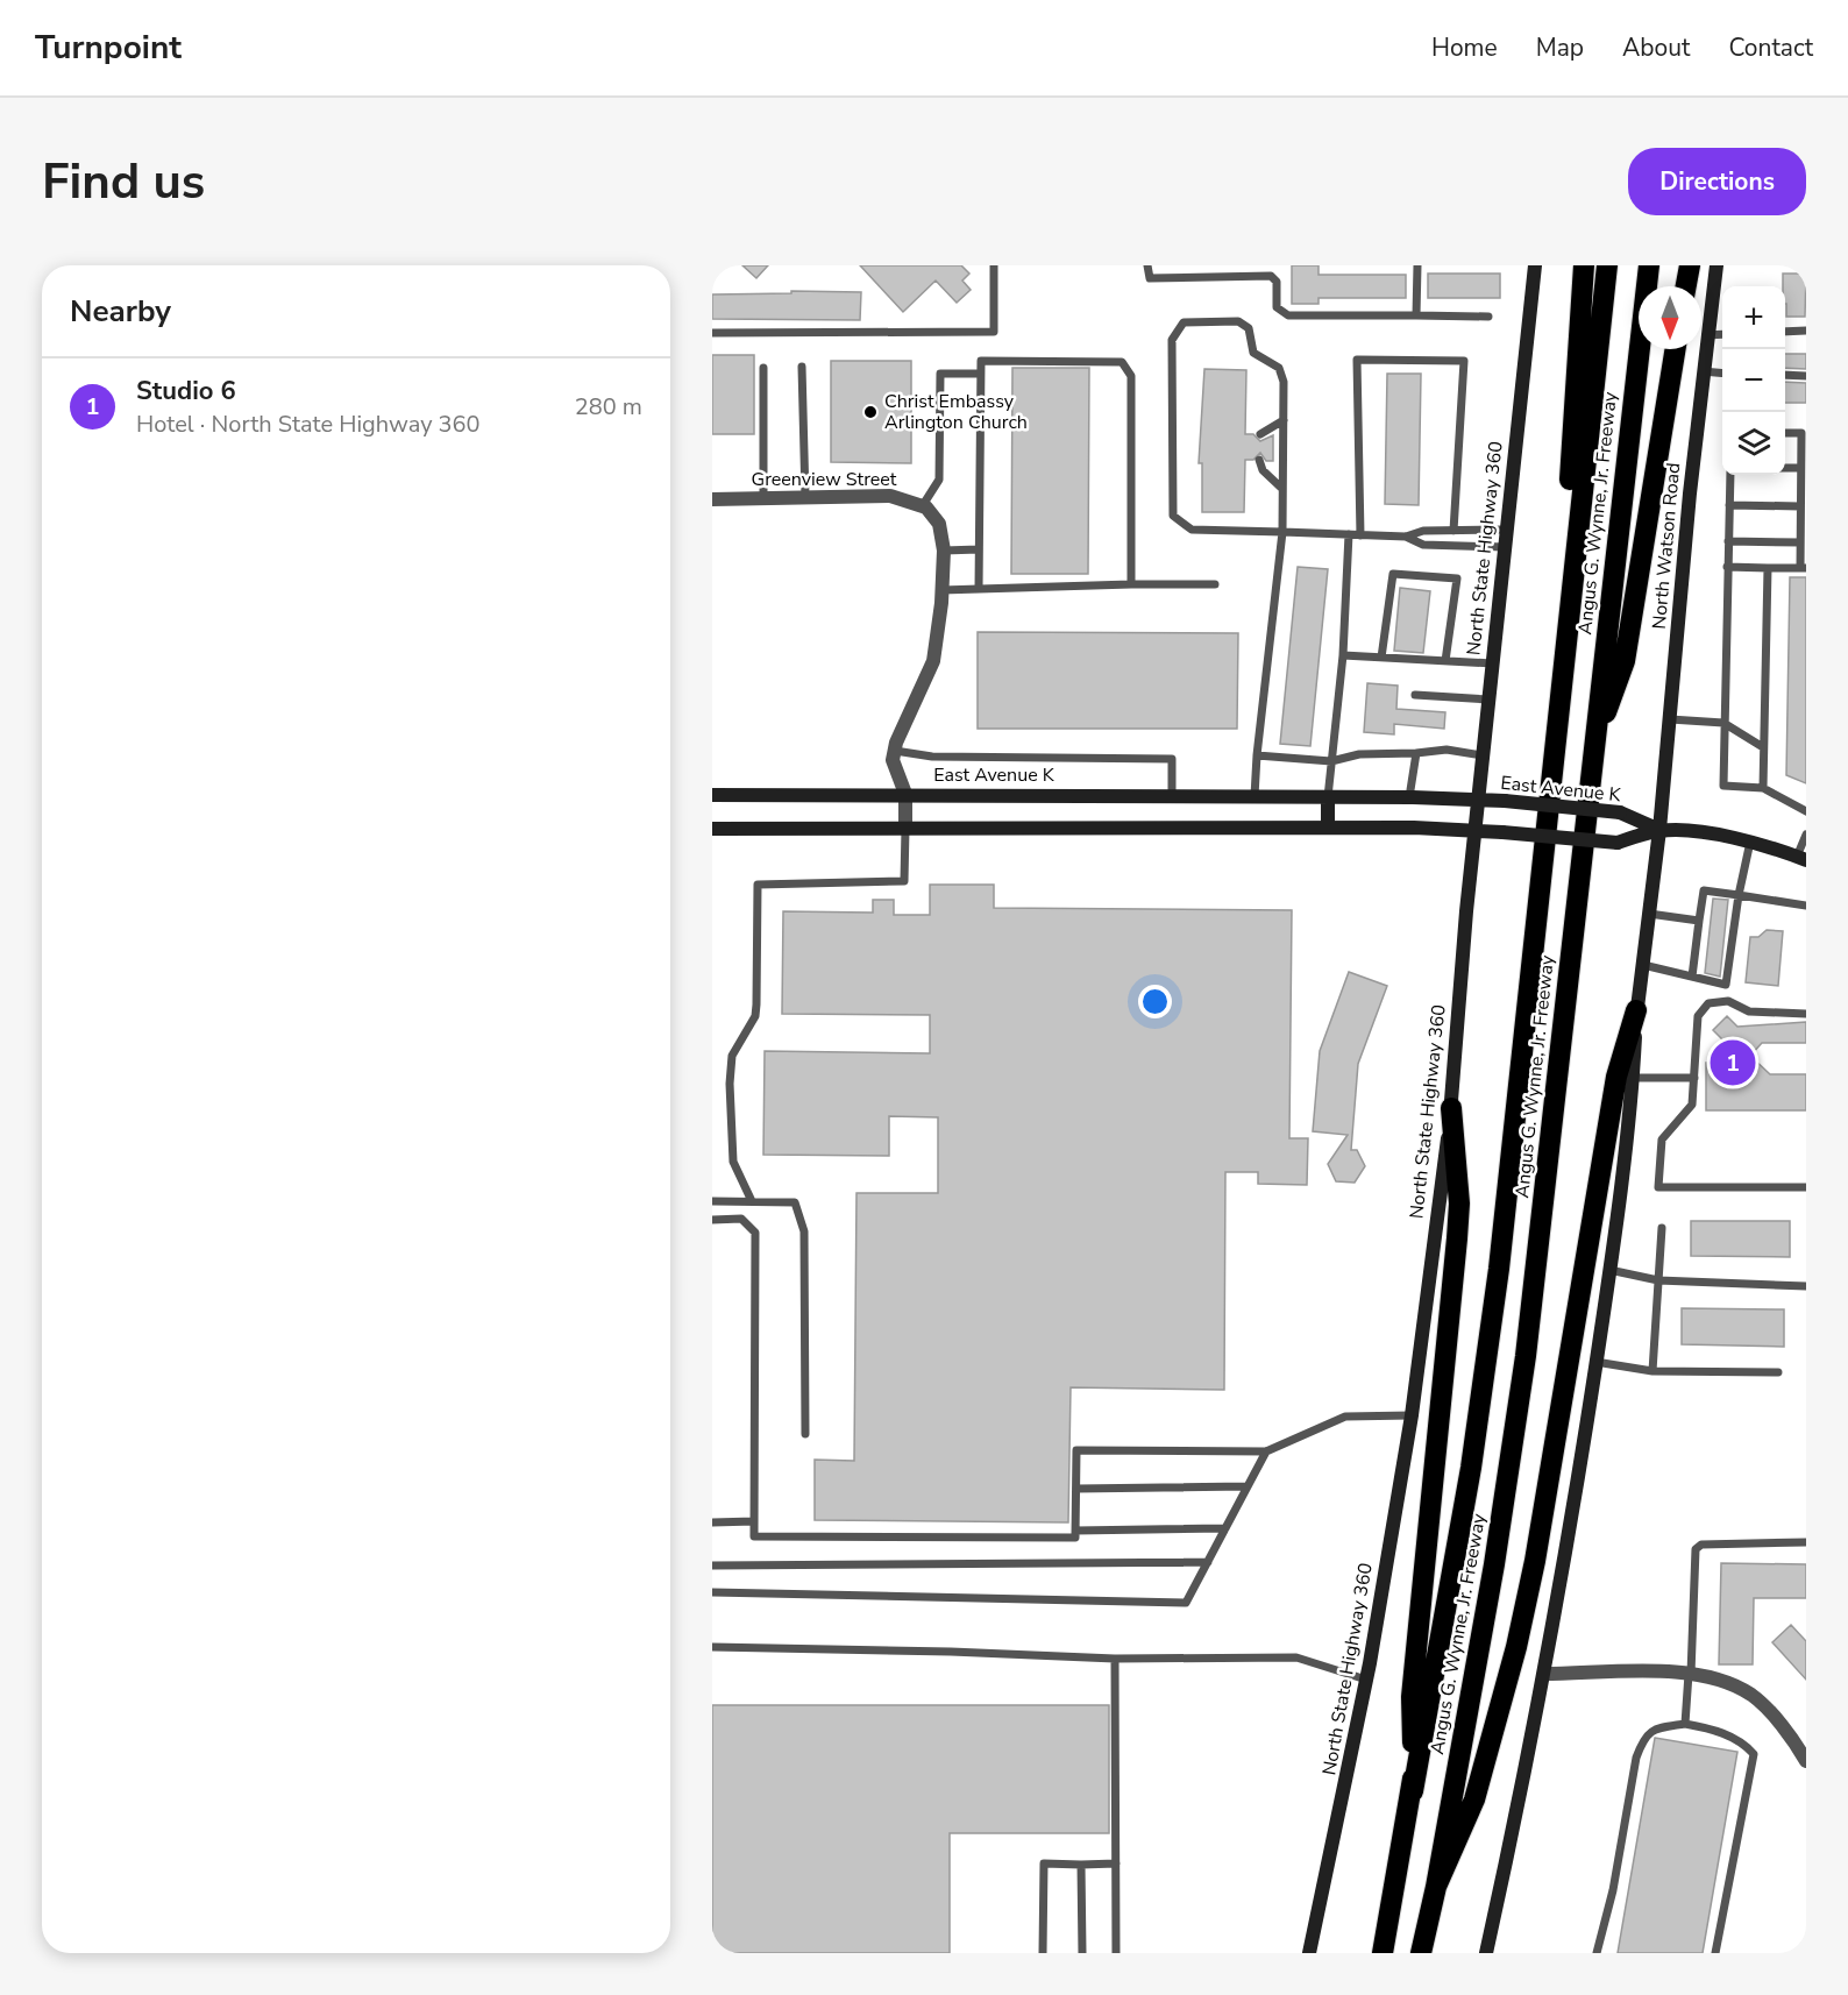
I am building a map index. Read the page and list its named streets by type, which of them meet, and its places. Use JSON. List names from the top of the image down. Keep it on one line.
{"streets":{"highway":["Angus G. Wynne, Jr. Freeway"],"main road":["North Watson Road","North State Highway 360","East Avenue K"],"street":["Greenview Street"]},"crossings":[["North Watson Road","East Avenue K"],["North State Highway 360","East Avenue K"]],"places":["Christ Embassy Arlington Church"],"north":"bottom","page":{"header":"Turnpoint","nav":["Home","Map","About","Contact"],"buttons":"Directions","title":"Find us","heading":"Nearby","map_buttons":["+","−"],"list":[{"mark":"1","name":"Studio 6","note":"Hotel · North State Highway 360","value":"280 m"}],"pins":"1"}}
